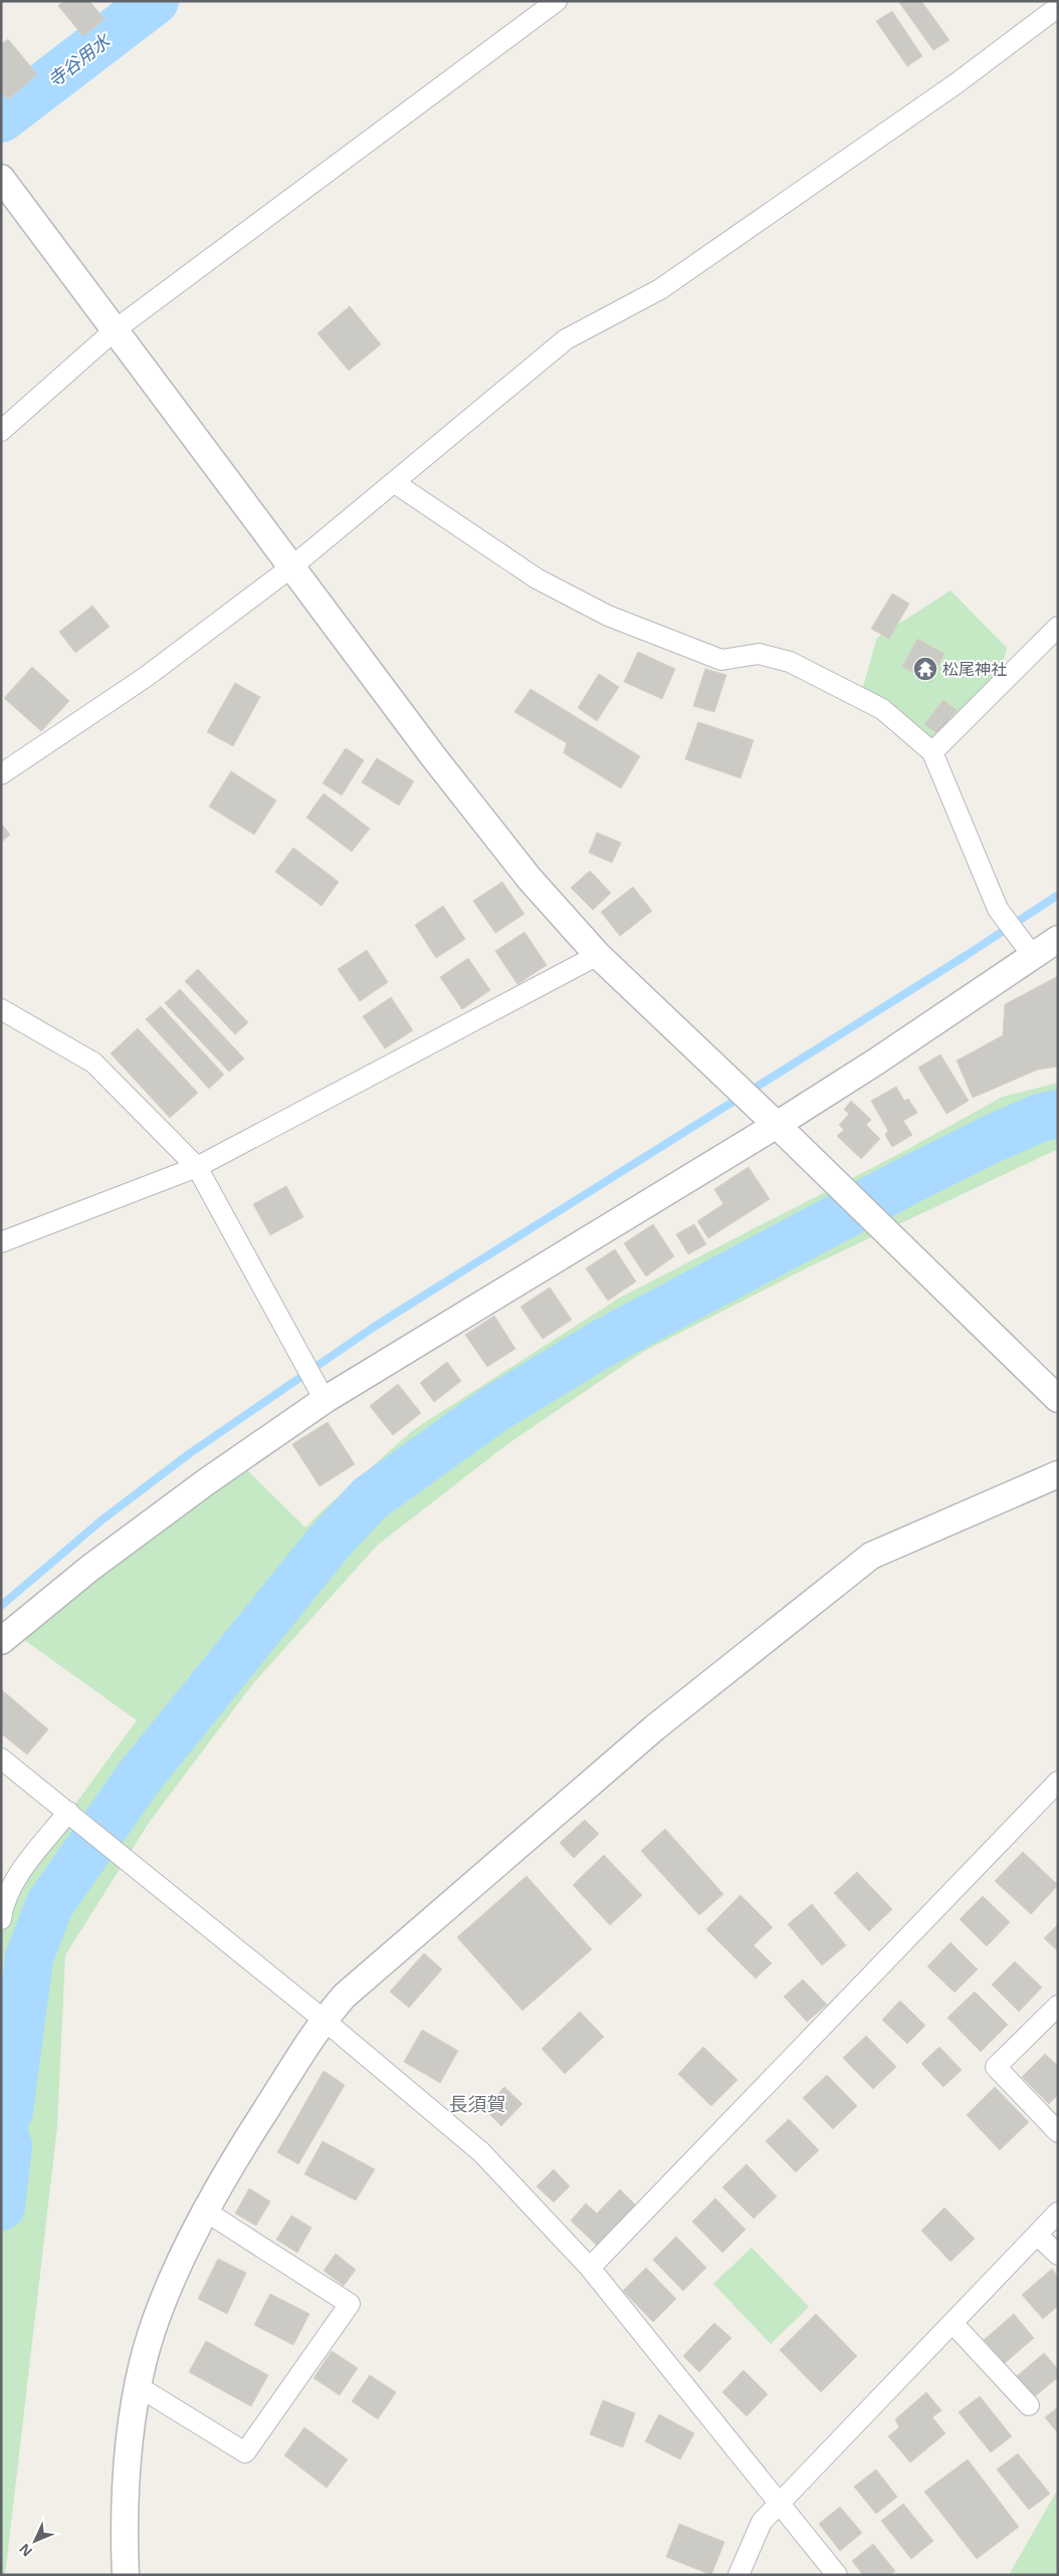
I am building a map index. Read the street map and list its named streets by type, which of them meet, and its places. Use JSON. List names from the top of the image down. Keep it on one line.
{"districts":["長須賀"],"water":["寺谷用水"],"places":{"temple":["松尾神社"]},"north":"bottom left"}
